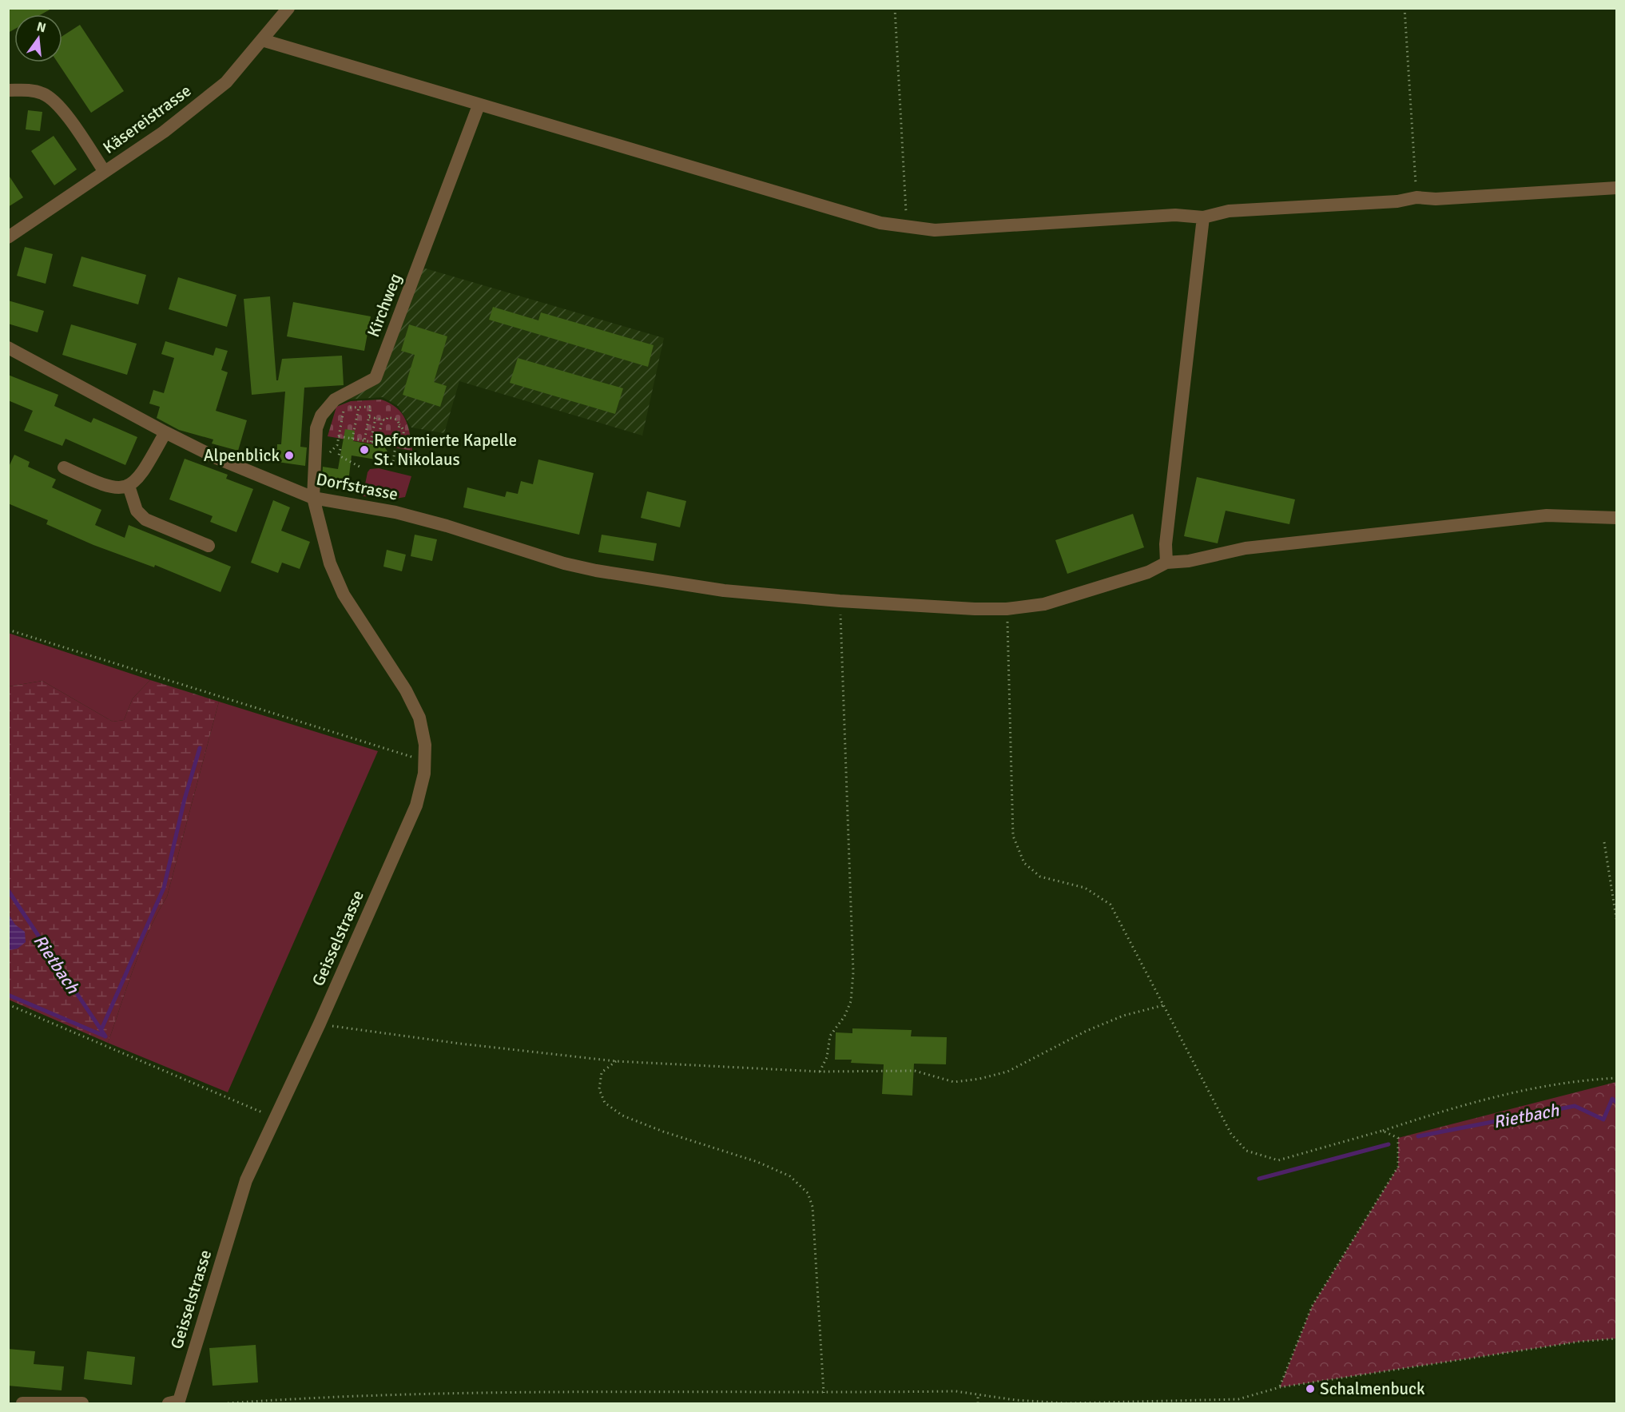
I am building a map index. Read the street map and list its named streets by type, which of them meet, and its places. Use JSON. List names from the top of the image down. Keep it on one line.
{"streets":{"street":["Käsereistrasse","Kirchweg","Dorfstrasse","Geisselstrasse"]},"crossings":[["Kirchweg","Dorfstrasse"],["Kirchweg","Geisselstrasse"],["Dorfstrasse","Geisselstrasse"]],"water":["Rietbach"],"places":["Reformierte Kapelle St. Nikolaus","Alpenblick","Schalmenbuck"],"north":"top"}
